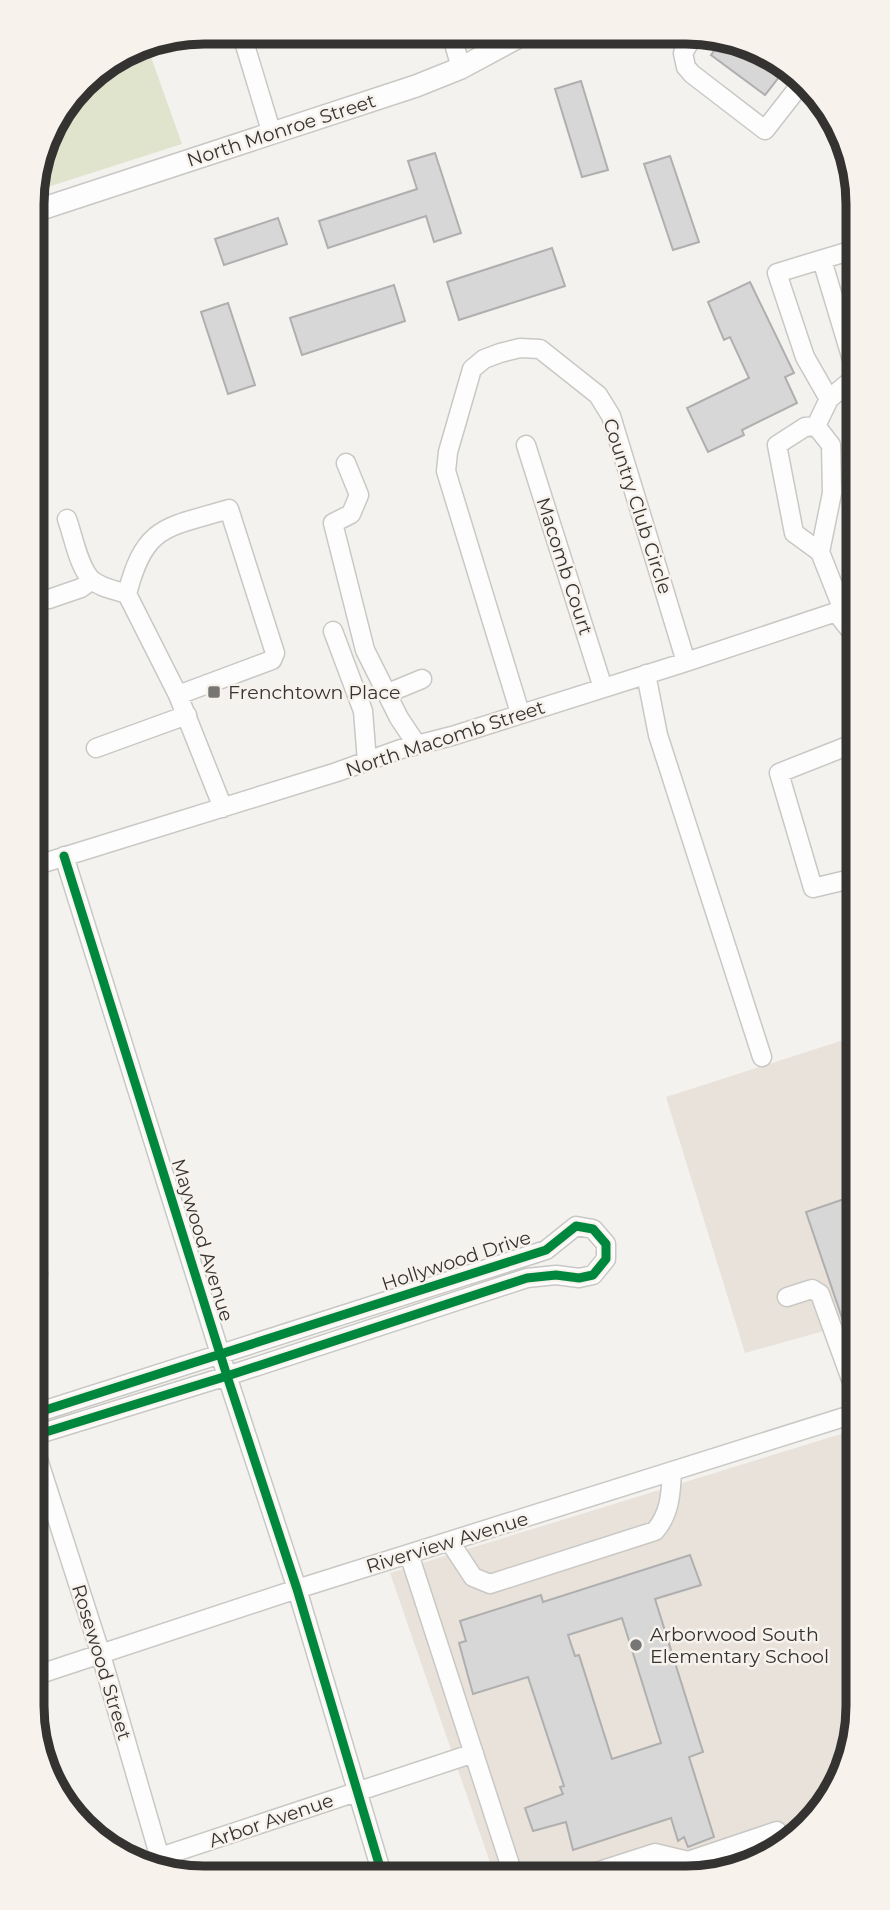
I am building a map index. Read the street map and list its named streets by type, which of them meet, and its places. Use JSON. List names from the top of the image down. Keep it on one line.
{"streets":{"main road":["North Monroe Street"],"street":["Country Club Circle","Macomb Court","North Macomb Street","Maywood Avenue","Hollywood Drive","Riverview Avenue","Rosewood Street","Arbor Avenue"]},"crossings":[["Country Club Circle","North Macomb Street"],["Macomb Court","North Macomb Street"],["North Macomb Street","Maywood Avenue"],["Maywood Avenue","Hollywood Drive"],["Maywood Avenue","Riverview Avenue"],["Maywood Avenue","Arbor Avenue"],["Riverview Avenue","Rosewood Street"]],"places":{"transit":["Frenchtown Place"],"other":["Arborwood South Elementary School"]}}
